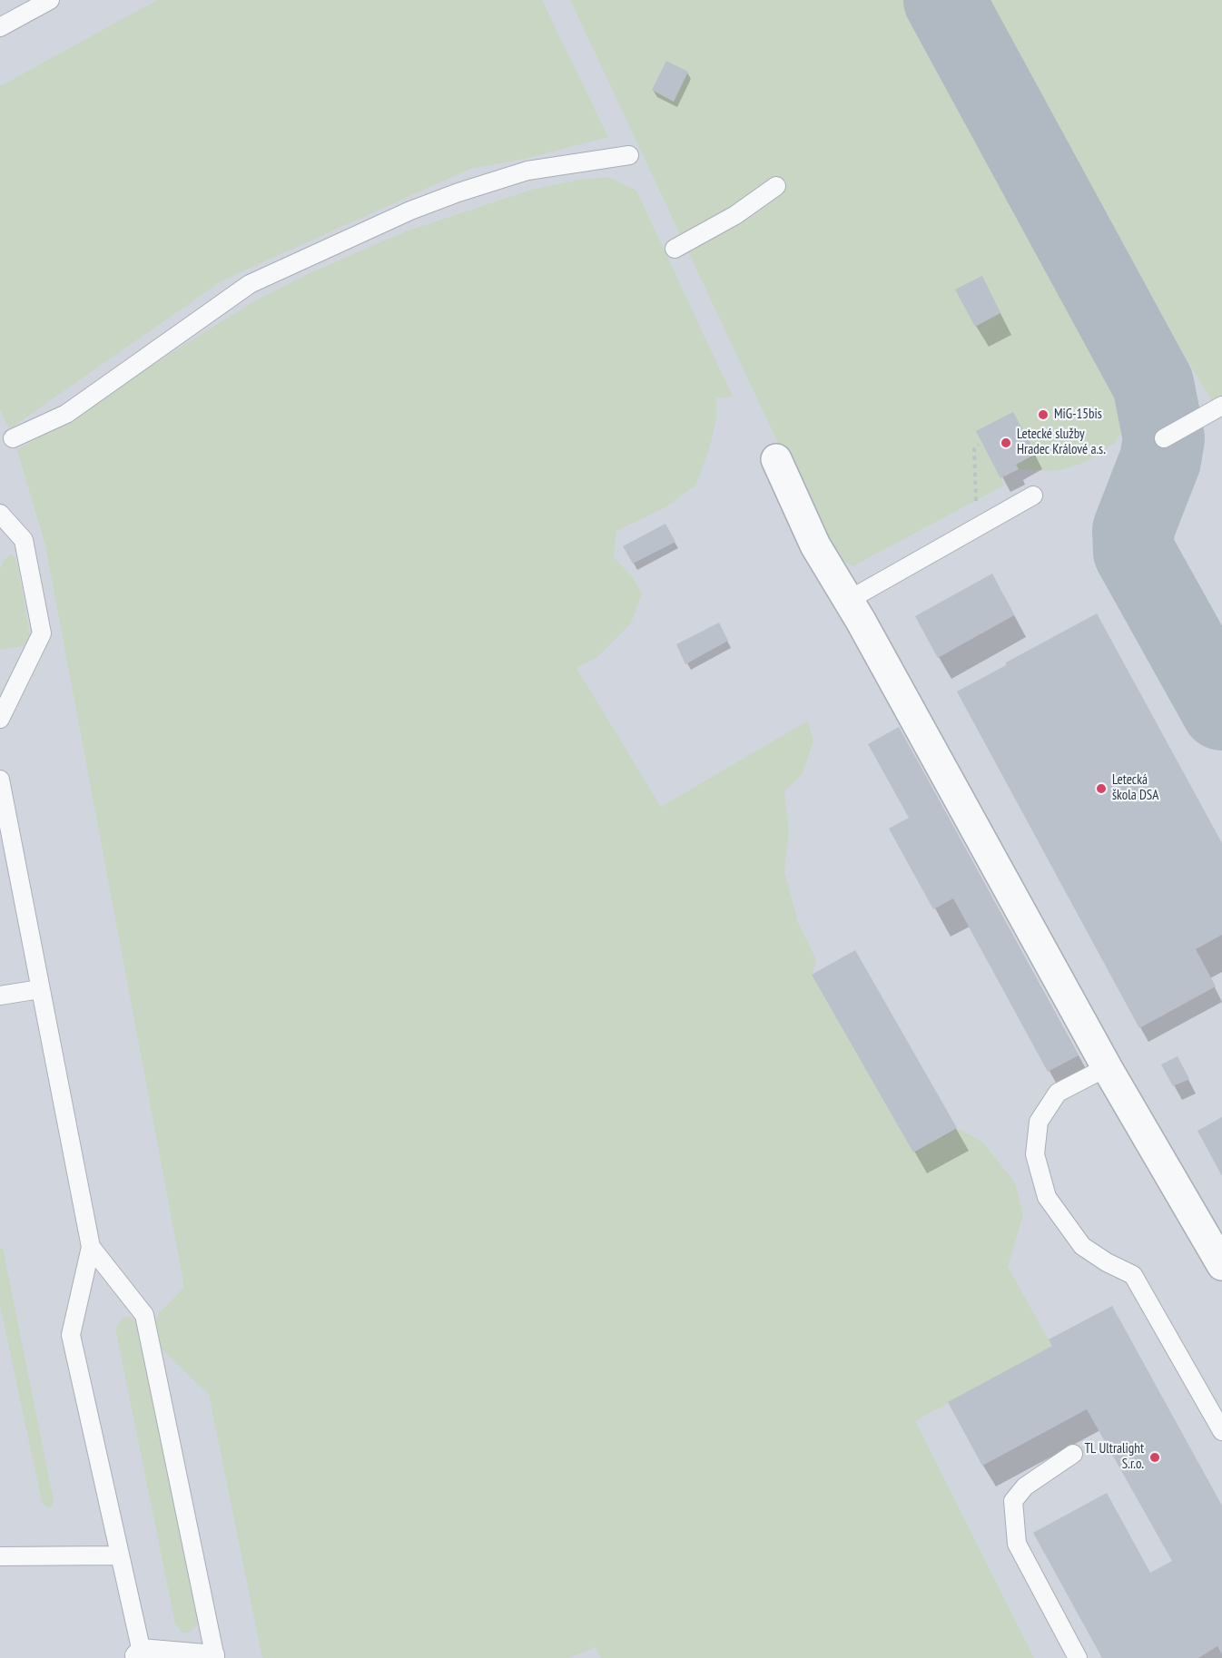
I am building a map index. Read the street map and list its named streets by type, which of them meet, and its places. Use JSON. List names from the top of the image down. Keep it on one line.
{"places":["MiG-15bis","Letecké služby Hradec Králové a.s.","Letecká škola DSA","TL Ultralight S.r.o."]}
